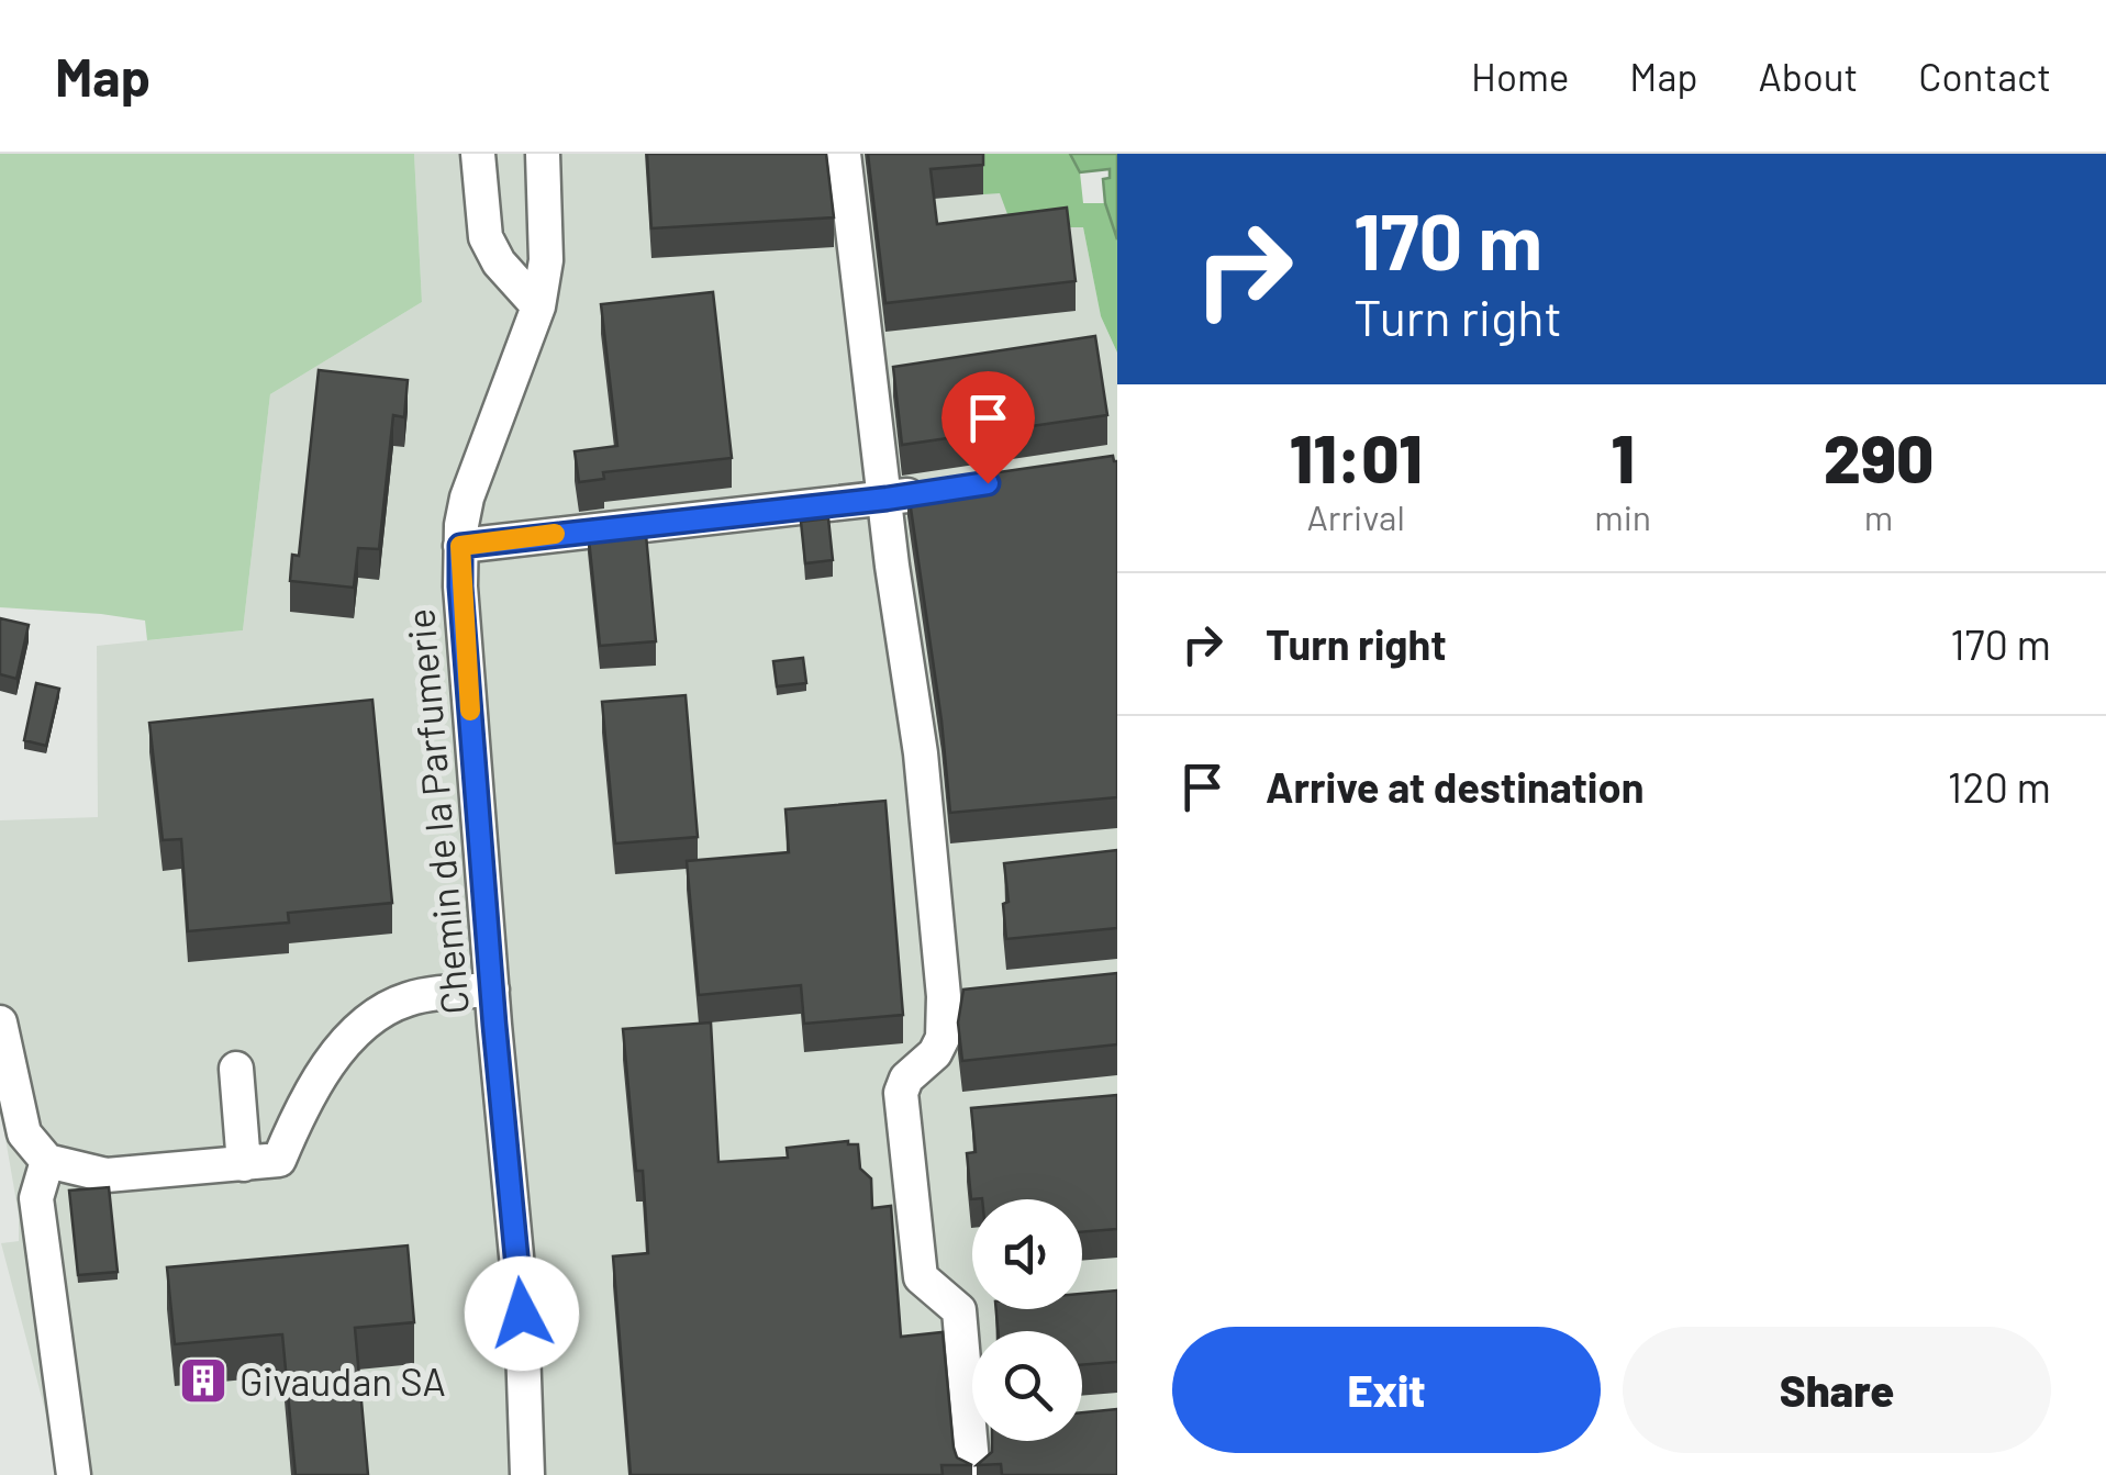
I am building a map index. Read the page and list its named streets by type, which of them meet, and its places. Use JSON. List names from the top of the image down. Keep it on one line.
{"streets":{"street":["Chemin de la Parfumerie"]},"places":{"building":["Givaudan SA"]},"page":{"header":"Map","nav":["Home","Map","About","Contact"],"turn":["170 m","Turn right"],"eta":["11:01","Arrival","1","min","290","m"],"list":[{"name":"Turn right","value":"170 m"},{"name":"Arrive at destination","value":"120 m"}],"buttons":["Exit","Share"]}}
